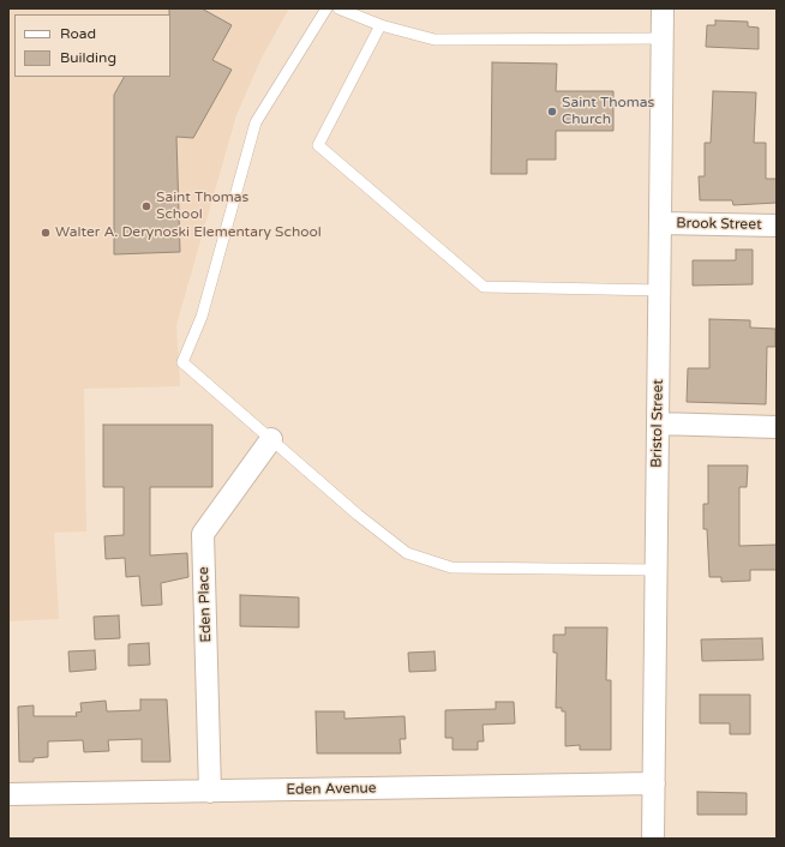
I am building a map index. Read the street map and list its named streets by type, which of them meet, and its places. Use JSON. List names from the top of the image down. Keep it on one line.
{"streets":{"street":["Brook Street","Bristol Street","Eden Place","Eden Avenue"]},"crossings":[["Brook Street","Bristol Street"],["Bristol Street","Eden Avenue"],["Eden Place","Eden Avenue"]],"places":["Saint Thomas Church","Saint Thomas School","Walter A. Derynoski Elementary School"],"legend":["Road","Building"]}
